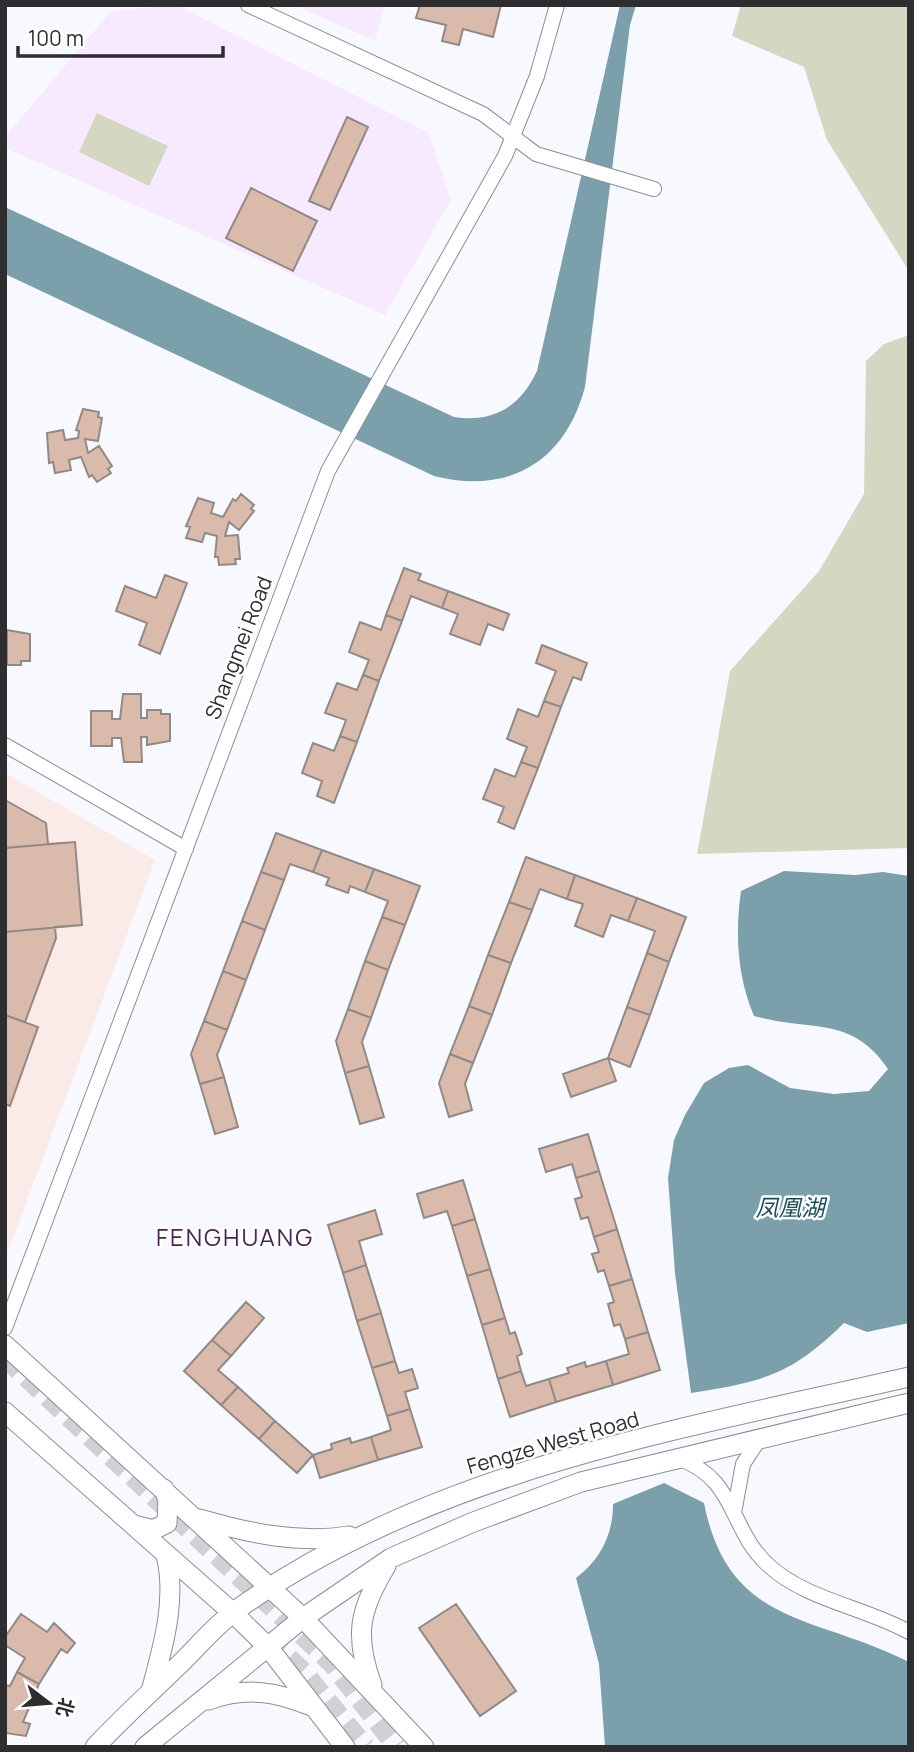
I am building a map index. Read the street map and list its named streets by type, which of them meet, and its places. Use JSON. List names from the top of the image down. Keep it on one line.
{"streets":{"main road":["Fengze West Road"],"street":["Shangmei Road"]},"districts":["FENGHUANG"],"water":["凤凰湖"],"scale_bar":"100 m","north":"right"}
